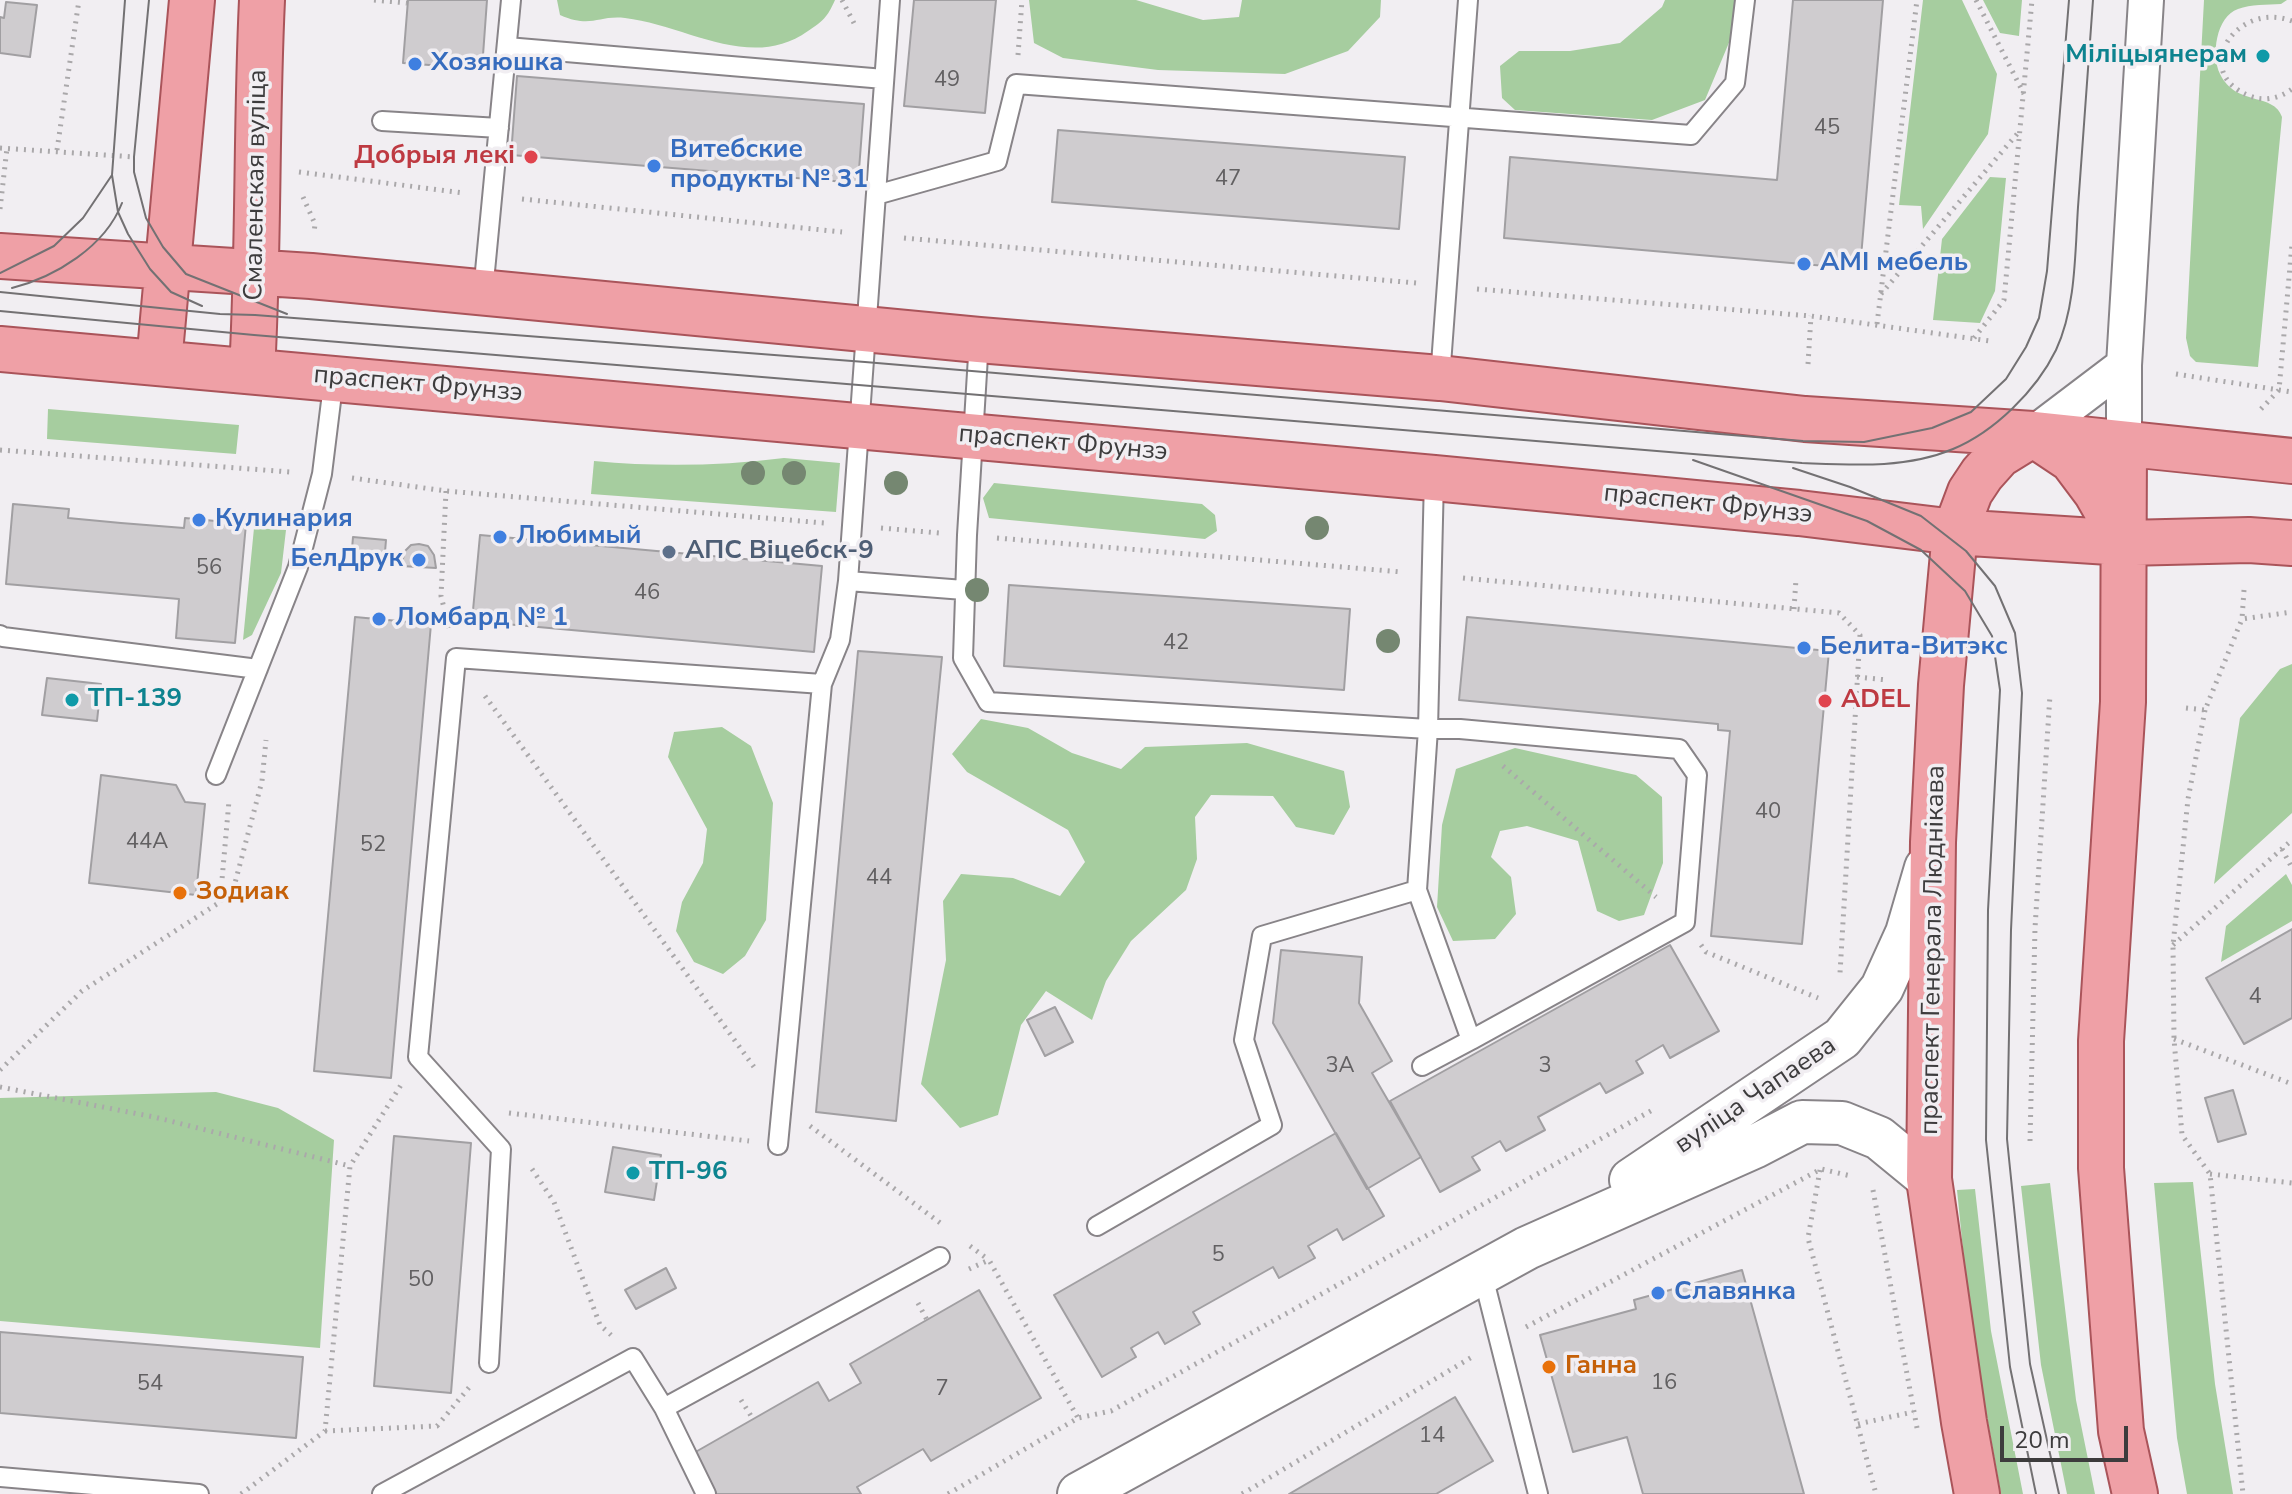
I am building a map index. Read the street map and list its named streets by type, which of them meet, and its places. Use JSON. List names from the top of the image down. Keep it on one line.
{"streets":{"main road":["Смаленская вуліца","праспект Фрунзэ","праспект Генерала Люднікава"],"street":["вуліца Чапаева"]},"crossings":[["Смаленская вуліца","праспект Фрунзэ"],["праспект Фрунзэ","праспект Генерала Люднікава"],["праспект Генерала Люднікава","вуліца Чапаева"]],"places":["Міліцыянерам","Хозяюшка","Добрыя лекі","Витебские продукты № 31","AMI мебель","Кулинария","Любимый","АПС Віцебск-9","БелДрук","Ломбард № 1","Белита-Витэкс","ТП-139","ADEL","Зодиак","ТП-96","Славянка","Ганна"],"house_numbers":["49","45","47","56","46","42","40","44А","52","44","4","3А","3","5","50","16","54","7","14"],"scale_bar":"20 m"}
